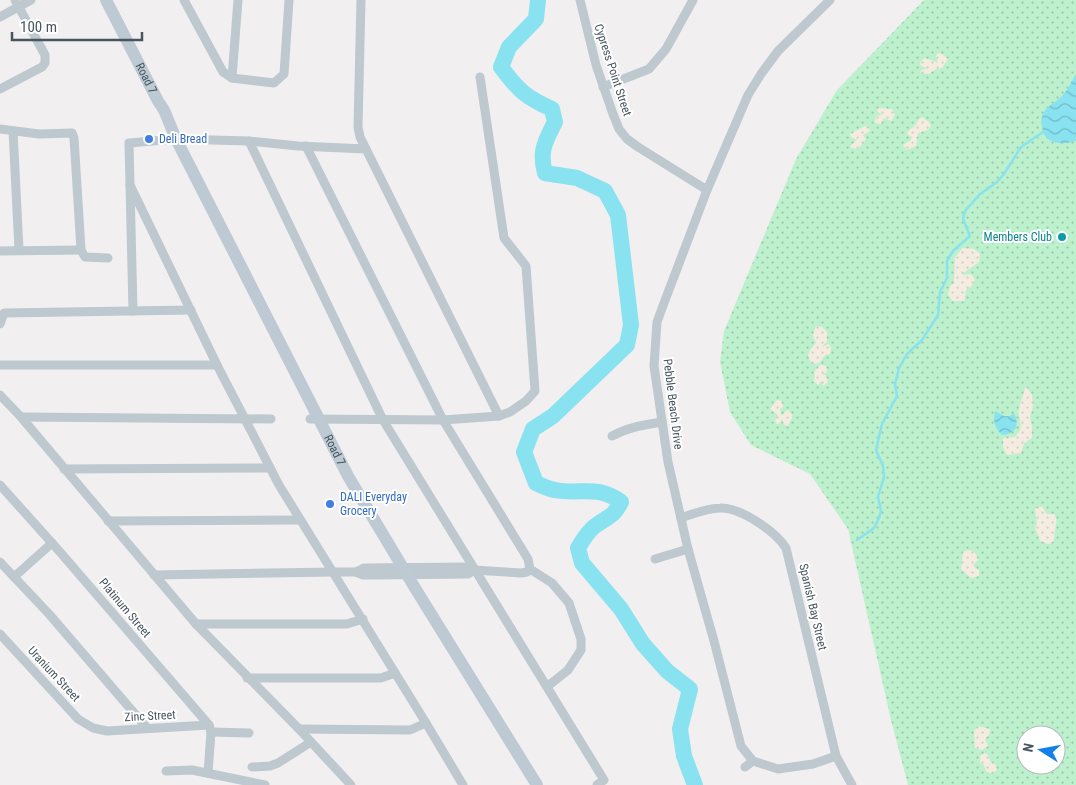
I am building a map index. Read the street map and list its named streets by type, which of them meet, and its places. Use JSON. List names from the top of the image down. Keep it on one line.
{"streets":{"street":["Cypress Point Street","Road 7","Pebble Beach Drive","Spanish Bay Street","Platinum Street","Uranium Street","Zinc Street"]},"crossings":[["Cypress Point Street","Pebble Beach Drive"],["Pebble Beach Drive","Spanish Bay Street"],["Platinum Street","Zinc Street"],["Uranium Street","Zinc Street"]],"places":["Deli Bread","Members Club","DALI Everyday Grocery"],"scale_bar":"100 m","north":"left"}
